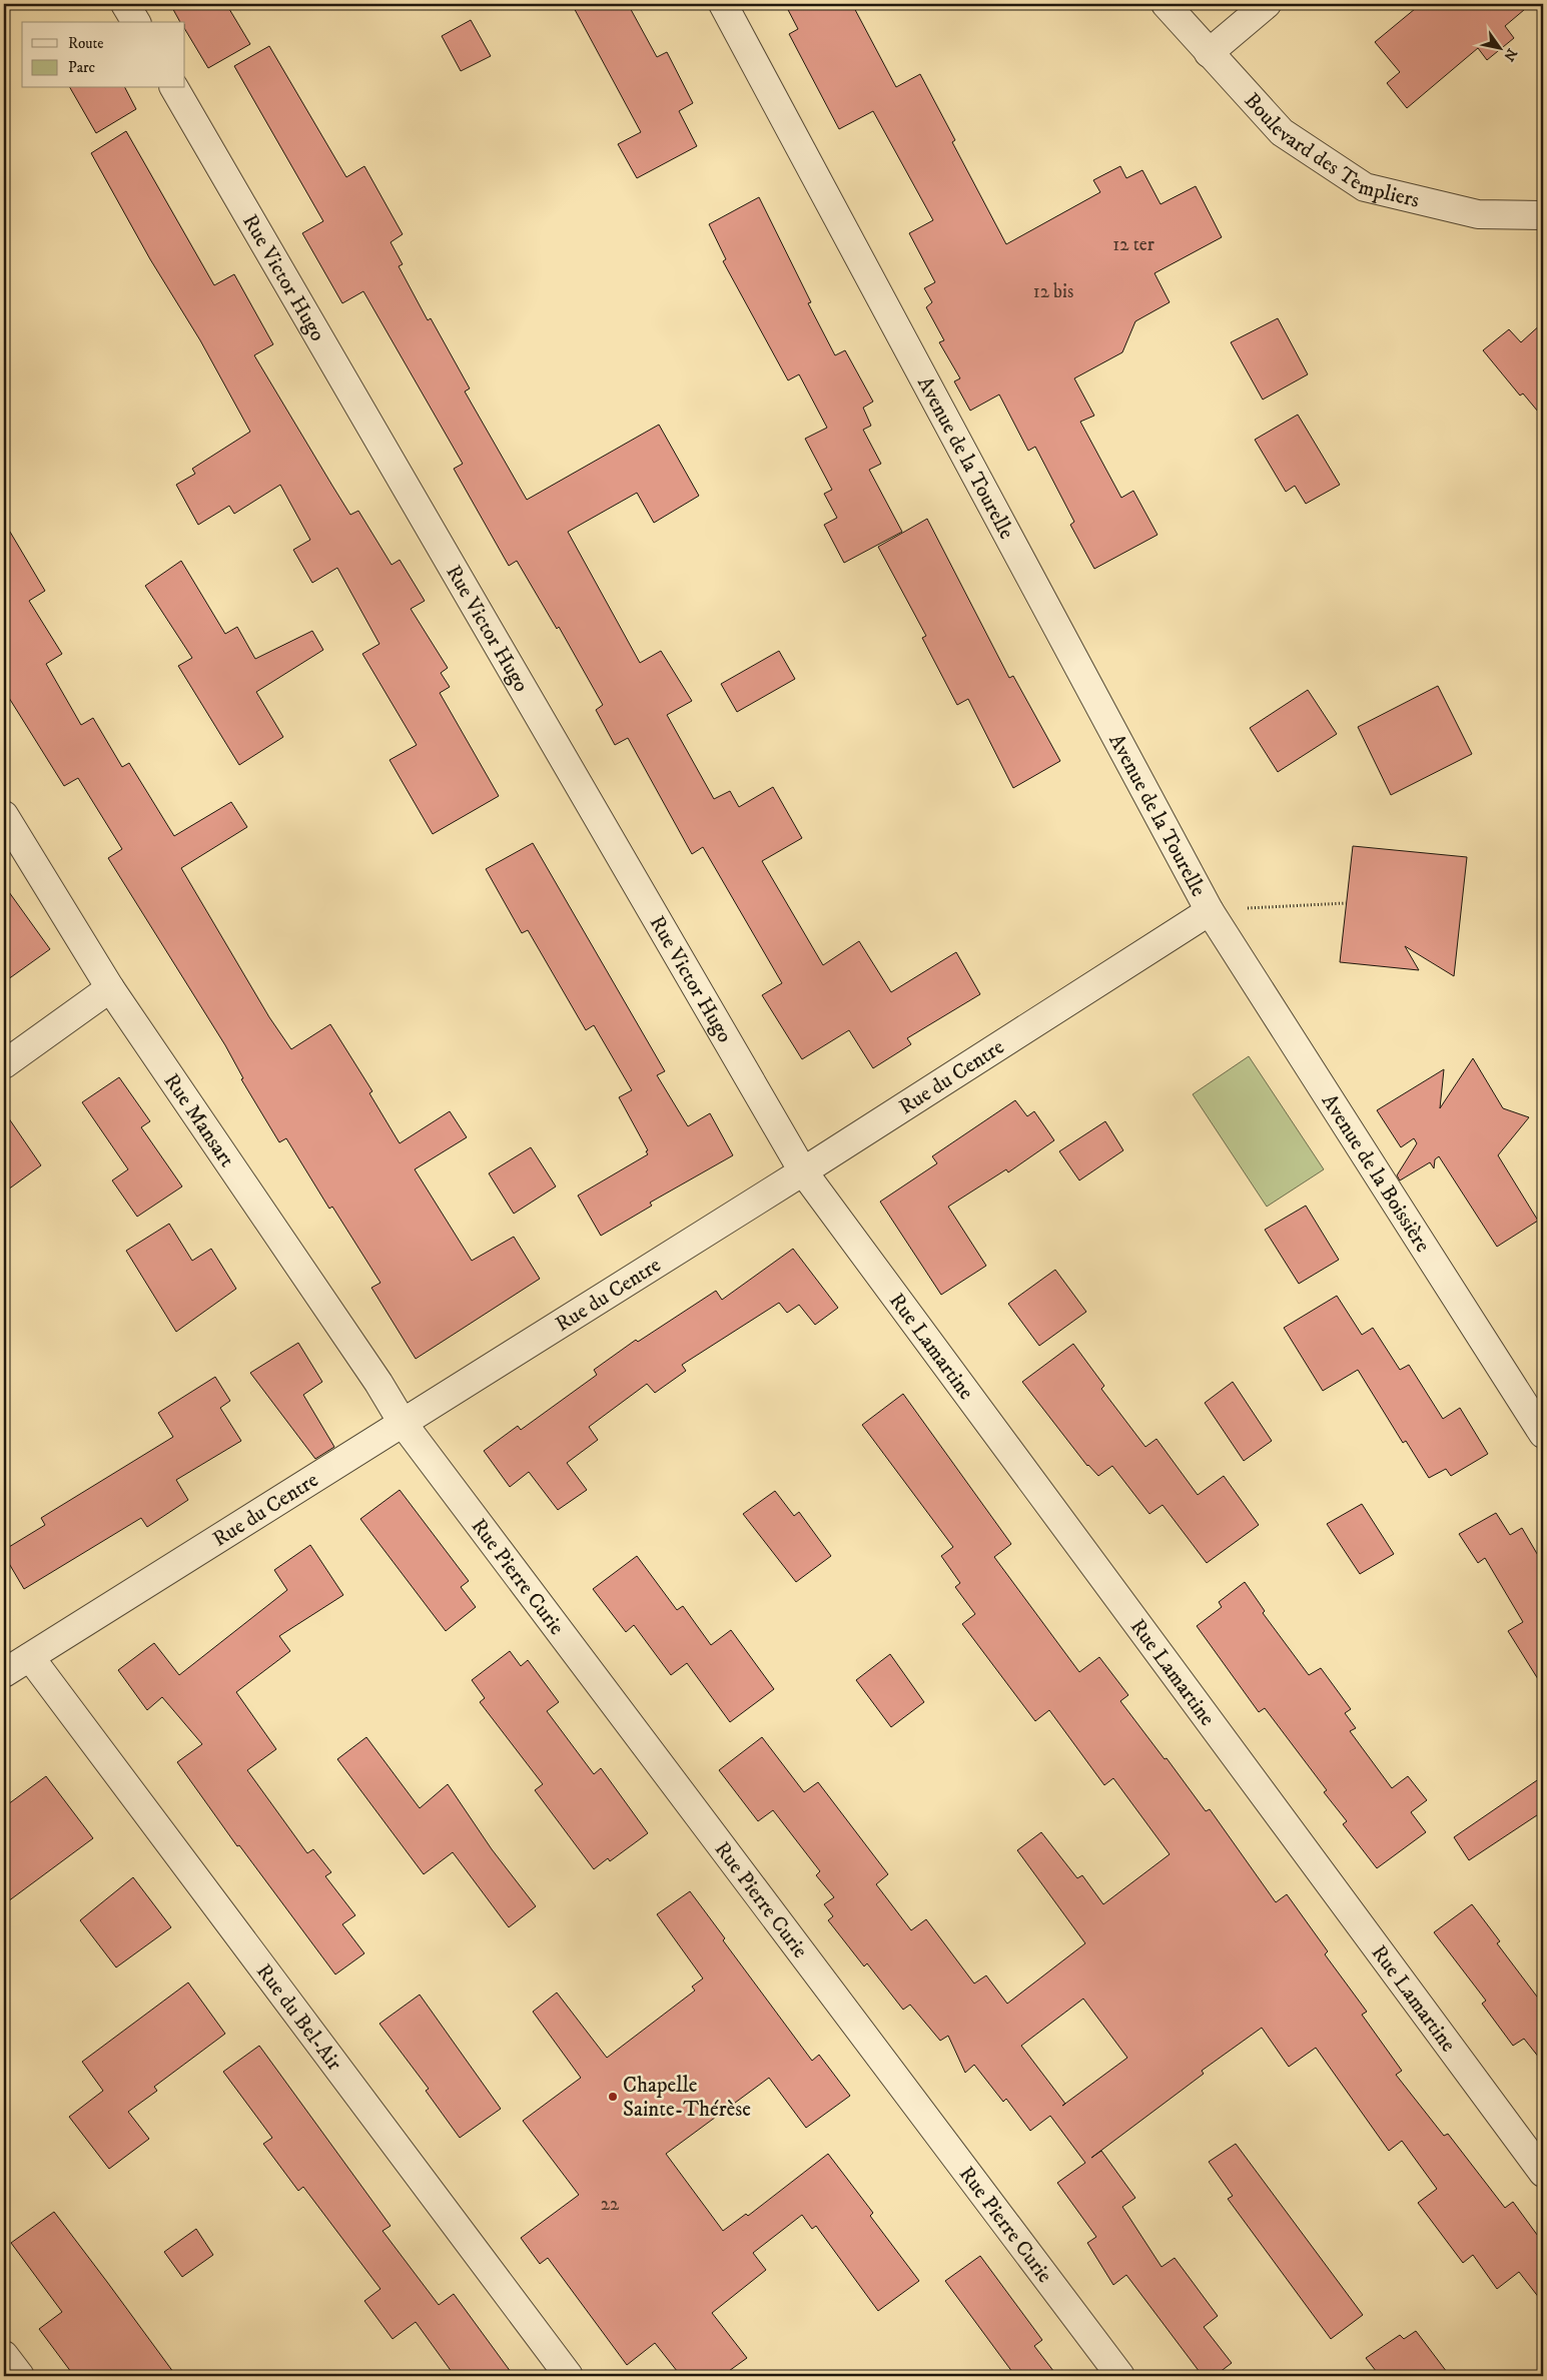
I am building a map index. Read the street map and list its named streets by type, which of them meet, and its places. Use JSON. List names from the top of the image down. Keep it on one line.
{"streets":{"street":["Boulevard des Templiers","Rue Victor Hugo","Avenue de la Tourelle","Rue du Centre","Rue Mansart","Avenue de la Boissière","Rue Lamartine","Rue Pierre Curie","Rue du Bel-Air"]},"crossings":[["Rue Victor Hugo","Rue du Centre"],["Rue Victor Hugo","Rue Lamartine"],["Avenue de la Tourelle","Rue du Centre"],["Avenue de la Tourelle","Avenue de la Boissière"],["Rue du Centre","Rue Mansart"],["Rue du Centre","Avenue de la Boissière"],["Rue du Centre","Rue Lamartine"],["Rue du Centre","Rue Pierre Curie"],["Rue du Centre","Rue du Bel-Air"],["Rue Mansart","Rue Pierre Curie"]],"places":["Chapelle Sainte-Thérèse"],"house_numbers":["12 ter","12 bis","22"],"legend":["Route","Parc"],"north":"bottom right"}
